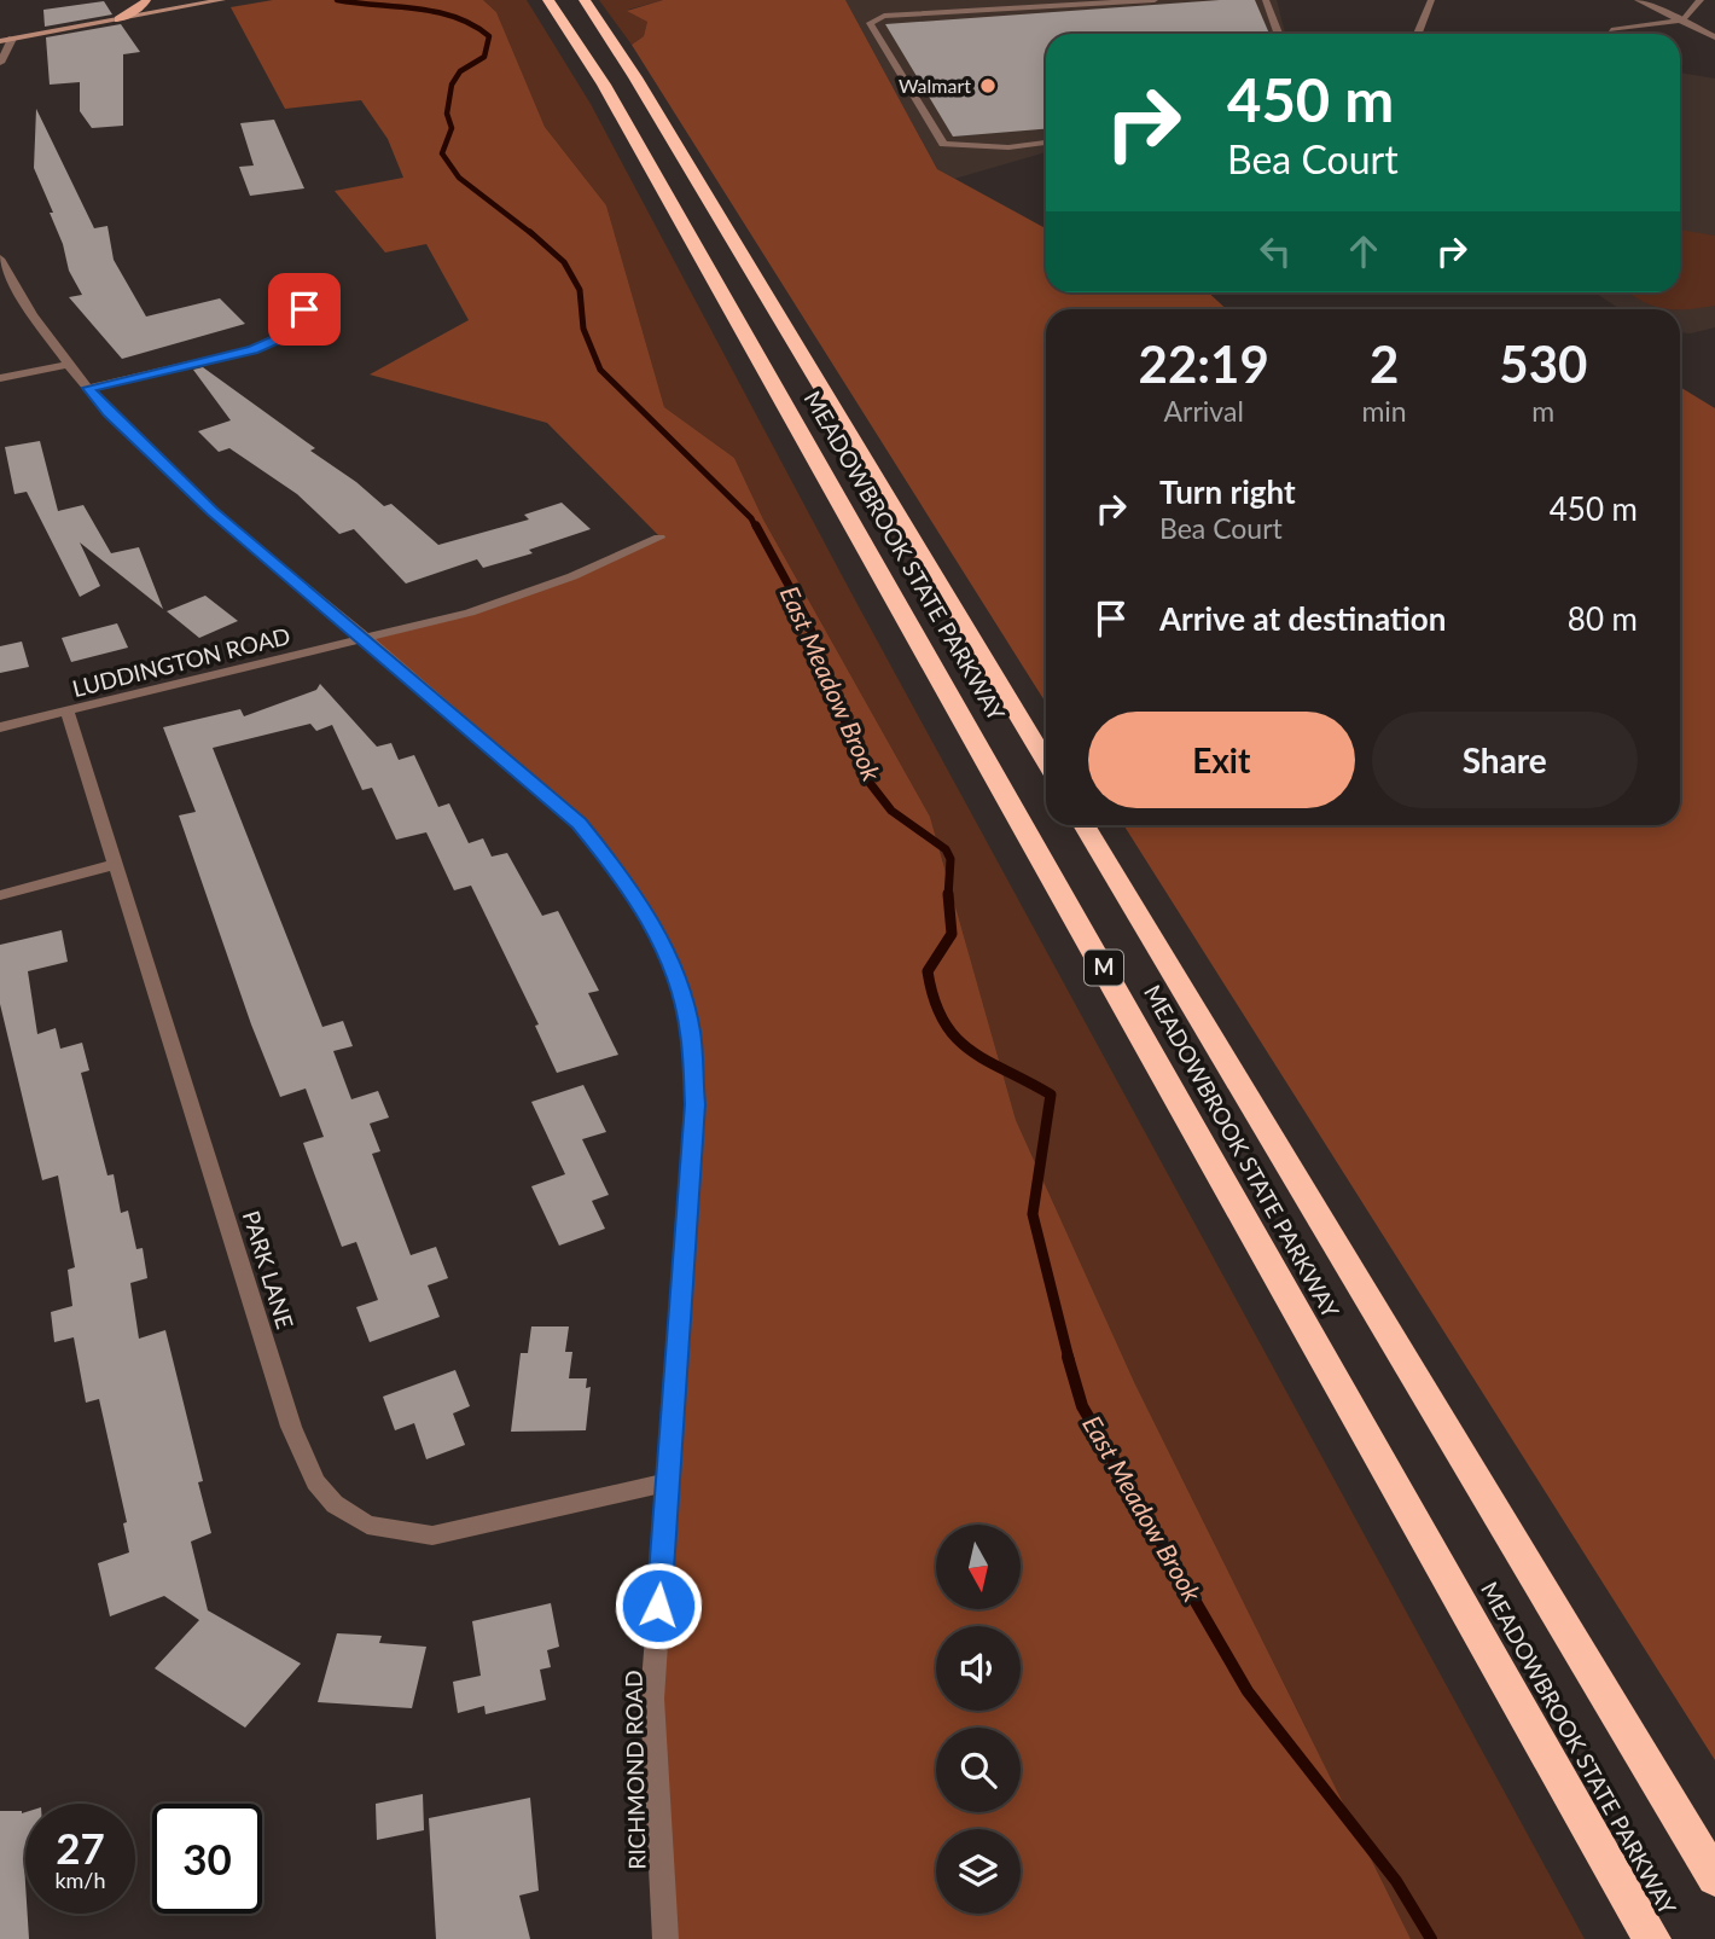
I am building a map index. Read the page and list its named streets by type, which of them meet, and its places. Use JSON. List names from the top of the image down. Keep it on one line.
{"streets":{"highway":["MEADOWBROOK STATE PARKWAY","M"],"street":["LUDDINGTON ROAD","PARK LANE","RICHMOND ROAD"]},"crossings":[["LUDDINGTON ROAD","PARK LANE"],["LUDDINGTON ROAD","RICHMOND ROAD"],["PARK LANE","RICHMOND ROAD"]],"water":["East Meadow Brook"],"places":["Walmart"],"north":"bottom","page":{"turn":["450 m","Bea Court"],"eta":["22:19","Arrival","2","min","530","m"],"list":[{"name":"Turn right","note":"Bea Court","value":"450 m"},{"name":"Arrive at destination","value":"80 m"}],"buttons":["Exit","Share"],"speed":"27 km/h","limit":"30"}}
